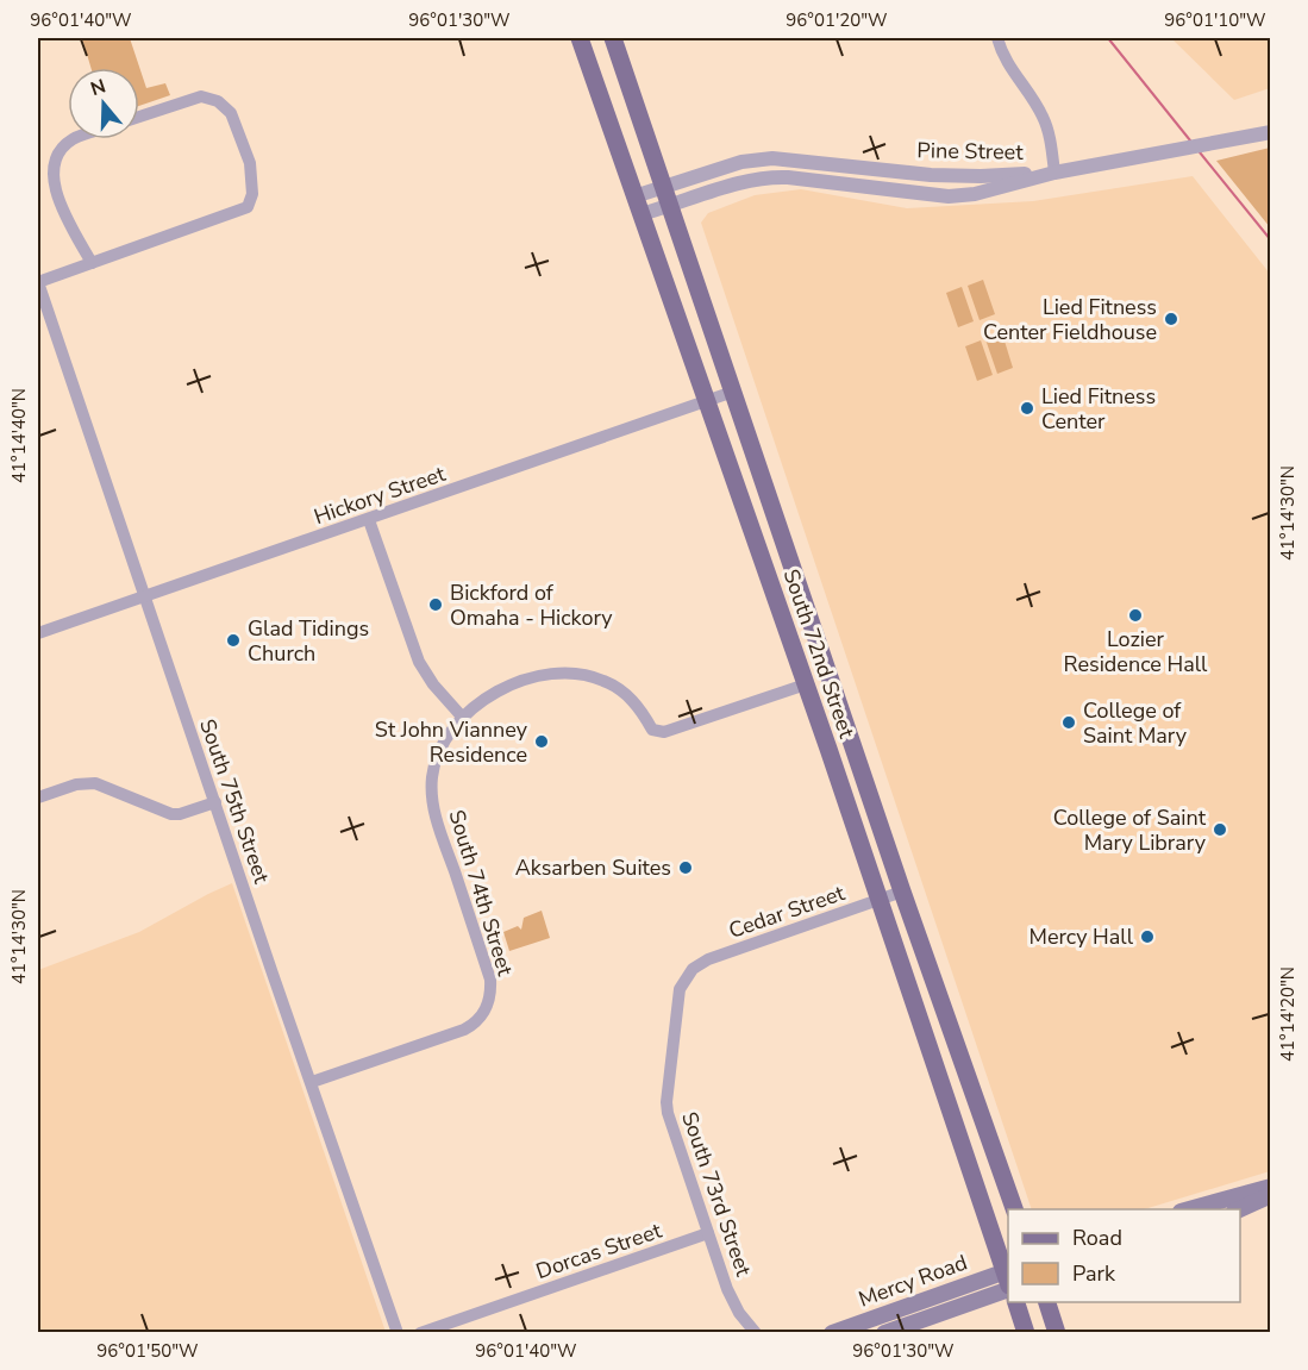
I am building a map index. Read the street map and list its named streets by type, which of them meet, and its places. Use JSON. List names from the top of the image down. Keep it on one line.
{"streets":{"main road":["South 72nd Street","Mercy Road"],"street":["Pine Street","Hickory Street","South 75th Street","South 74th Street","Cedar Street","South 73rd Street","Dorcas Street"]},"crossings":[["Pine Street","South 72nd Street"],["Hickory Street","South 72nd Street"],["Hickory Street","South 75th Street"],["South 72nd Street","Cedar Street"],["South 72nd Street","Mercy Road"],["South 75th Street","South 74th Street"],["Cedar Street","South 73rd Street"],["South 73rd Street","Dorcas Street"]],"places":["Lied Fitness Center Fieldhouse","Lied Fitness Center","Bickford of Omaha - Hickory","Lozier Residence Hall","Glad Tidings Church","College of Saint Mary","St John Vianney Residence","College of Saint Mary Library","Aksarben Suites","Mercy Hall"],"legend":["Road","Park"],"north":"top","coordinates":["96°01'40\"W","96°01'30\"W","96°01'20\"W","96°01'10\"W","41°14'40\"N","41°14'30\"N","41°14'20\"N","96°01'50\"W"]}
